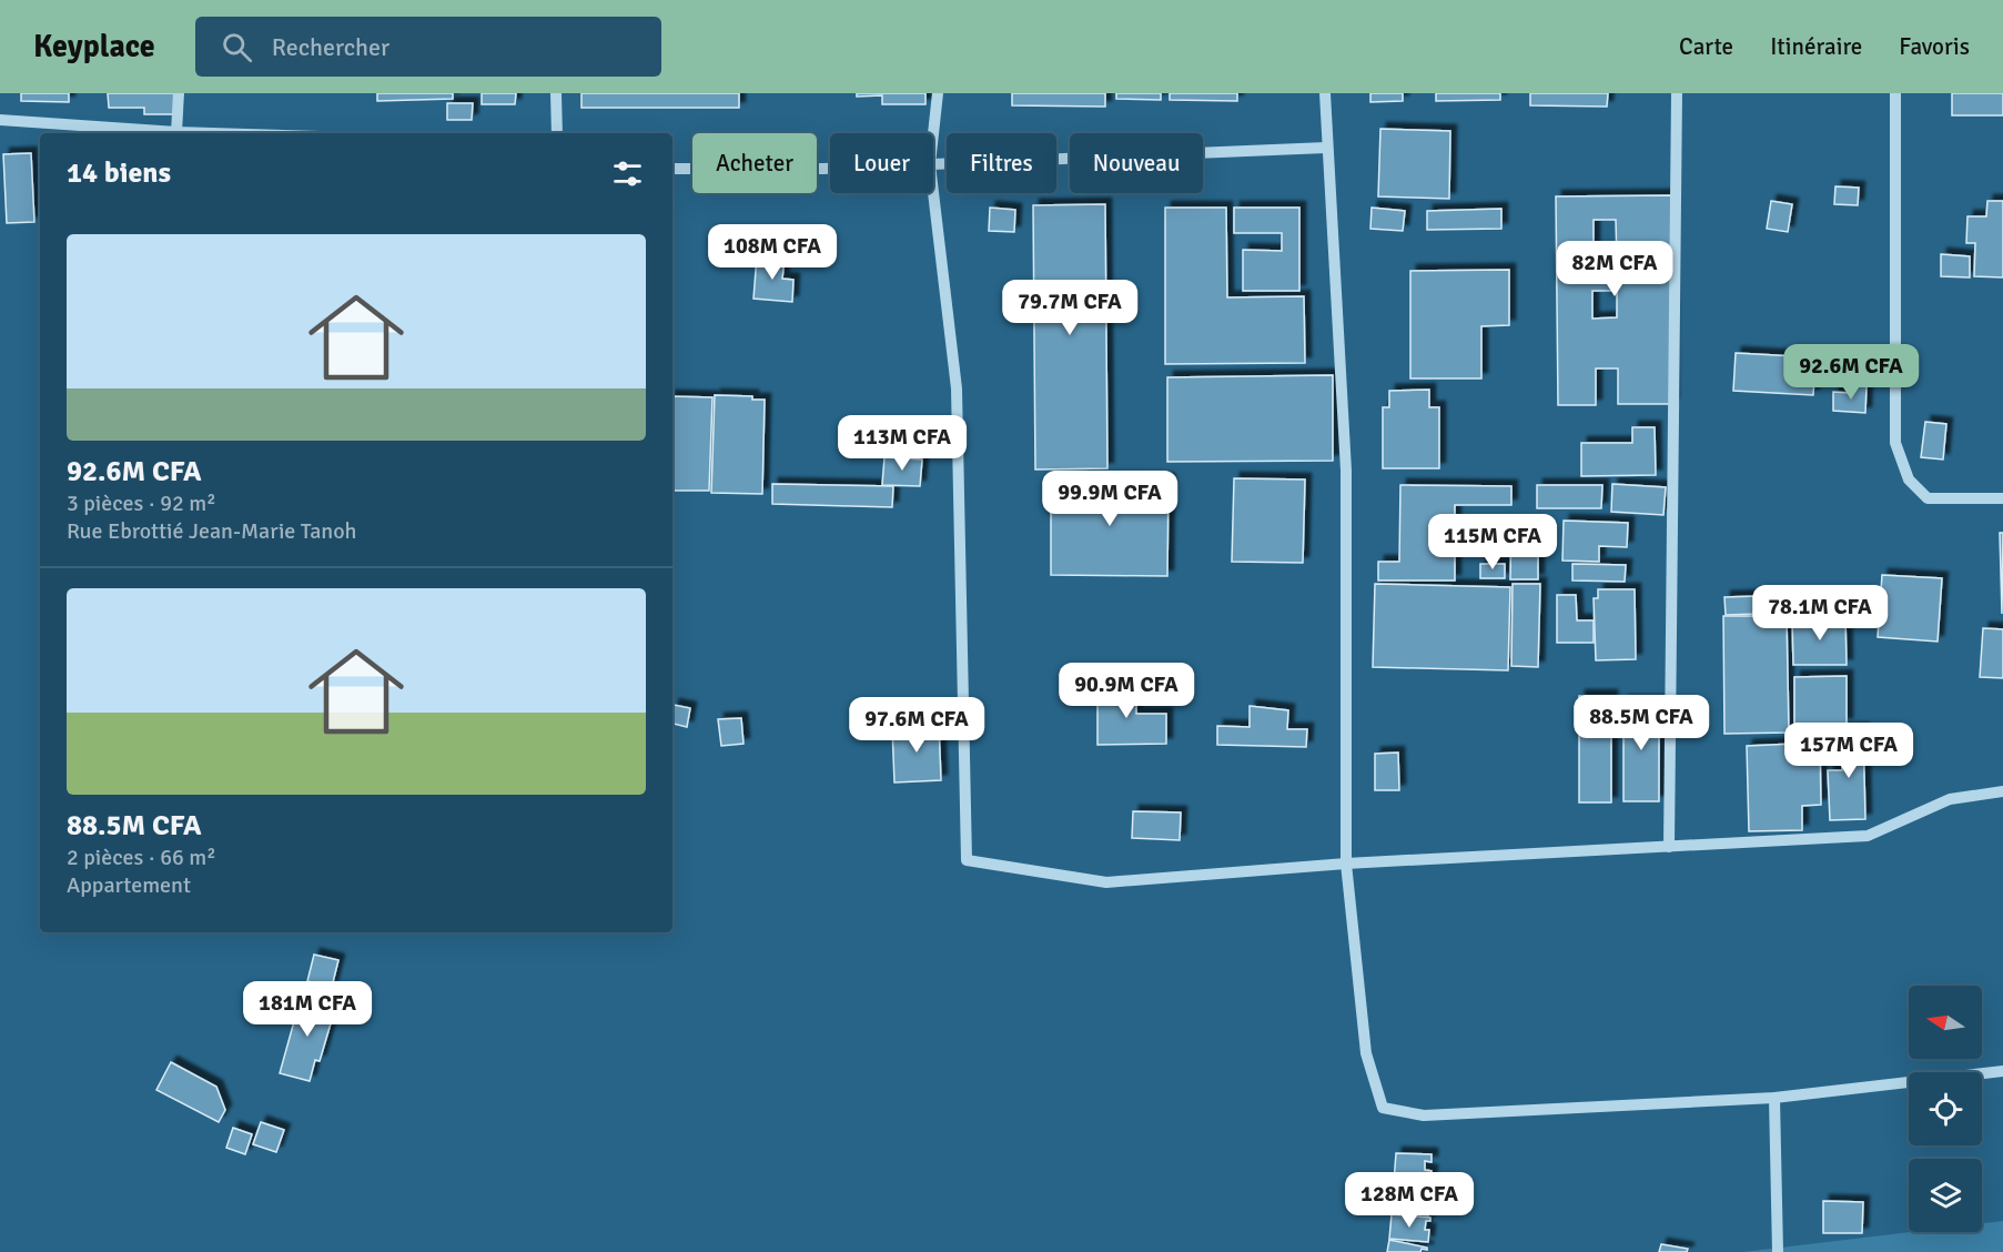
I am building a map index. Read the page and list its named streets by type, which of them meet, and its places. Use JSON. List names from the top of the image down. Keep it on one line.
{"north":"left","page":{"header":"Keyplace","search":"Rechercher","nav":["Carte","Itinéraire","Favoris"],"chip":["Acheter","Louer","Filtres","Nouveau"],"heading":"14 biens","list":[{"name":"92.6M CFA","note":"3 pièces · 92 m² · Rue Ebrottié Jean-Marie Tanoh"},{"name":"88.5M CFA","note":"2 pièces · 66 m² · Appartement"}],"price":["108M CFA","82M CFA","79.7M CFA","92.6M CFA","113M CFA","99.9M CFA","115M CFA","78.1M CFA","90.9M CFA","88.5M CFA","97.6M CFA","157M CFA","181M CFA","128M CFA"]}}
